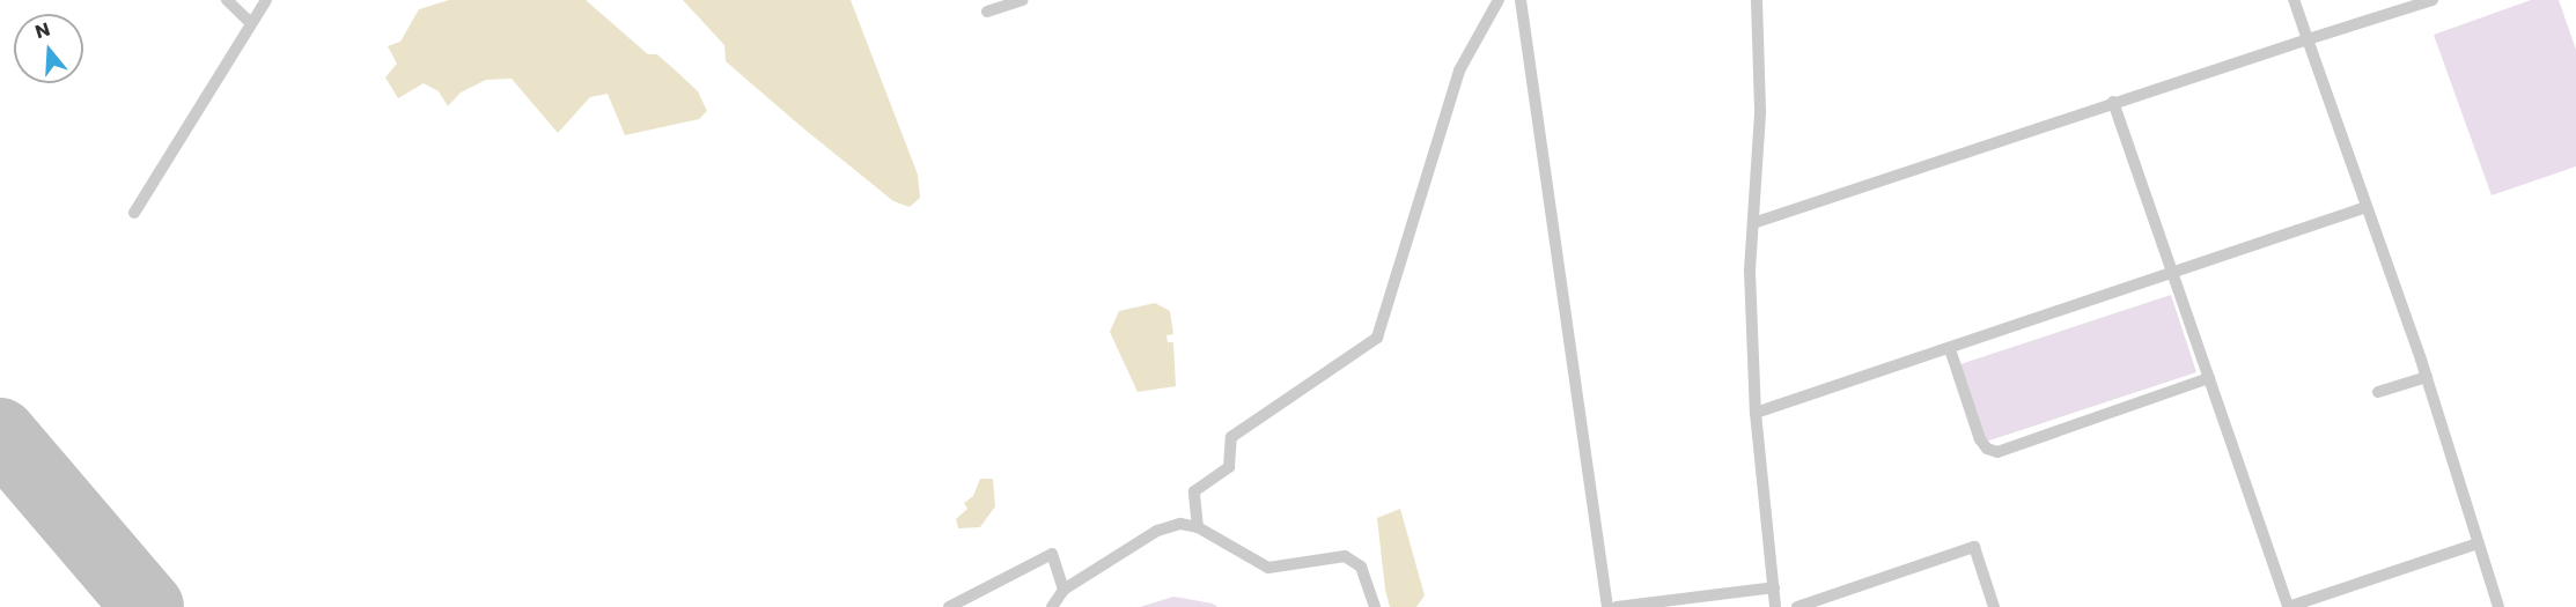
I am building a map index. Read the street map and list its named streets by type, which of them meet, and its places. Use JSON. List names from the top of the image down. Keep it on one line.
{"north":"top"}
